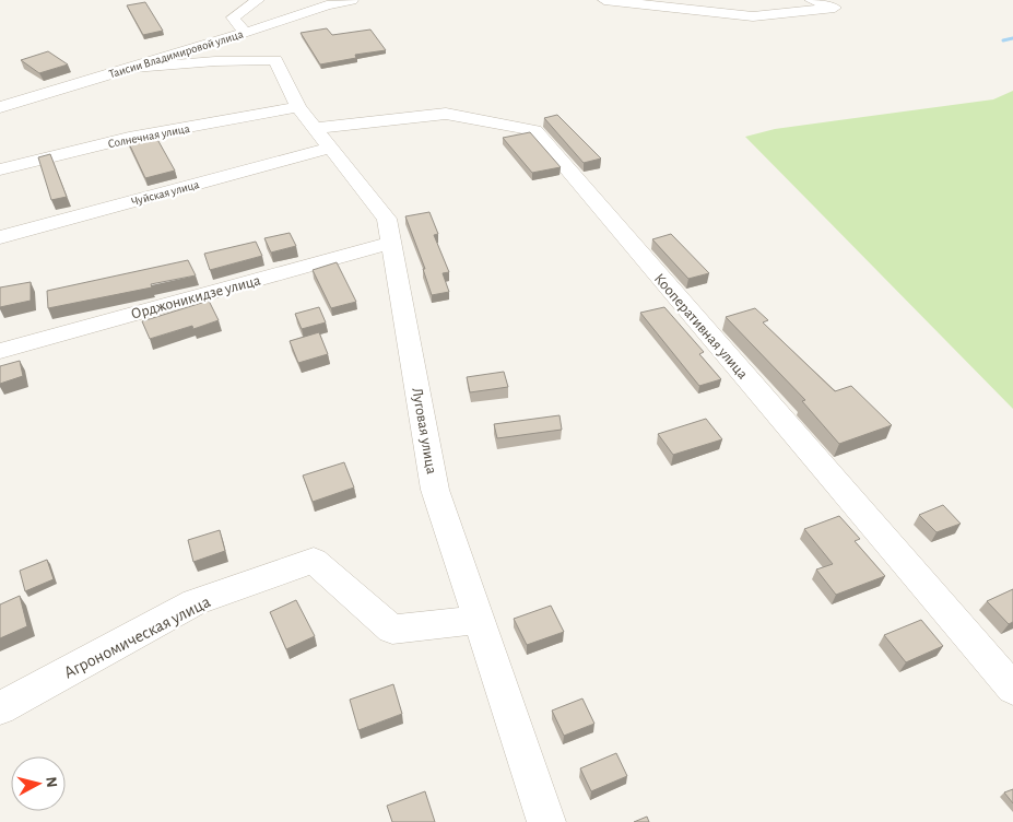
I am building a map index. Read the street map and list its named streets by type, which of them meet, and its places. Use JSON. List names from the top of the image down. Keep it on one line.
{"streets":{"street":["Таисии Владимировой улица","Солнечная улица","Чуйская улица","Орджоникидзе улица","Кооперативная улица","Луговая улица","Агрономическая улица"]},"crossings":[["Солнечная улица","Чуйская улица"],["Солнечная улица","Кооперативная улица"],["Солнечная улица","Луговая улица"],["Чуйская улица","Кооперативная улица"],["Чуйская улица","Луговая улица"],["Орджоникидзе улица","Луговая улица"],["Кооперативная улица","Луговая улица"],["Луговая улица","Агрономическая улица"]],"north":"right"}
